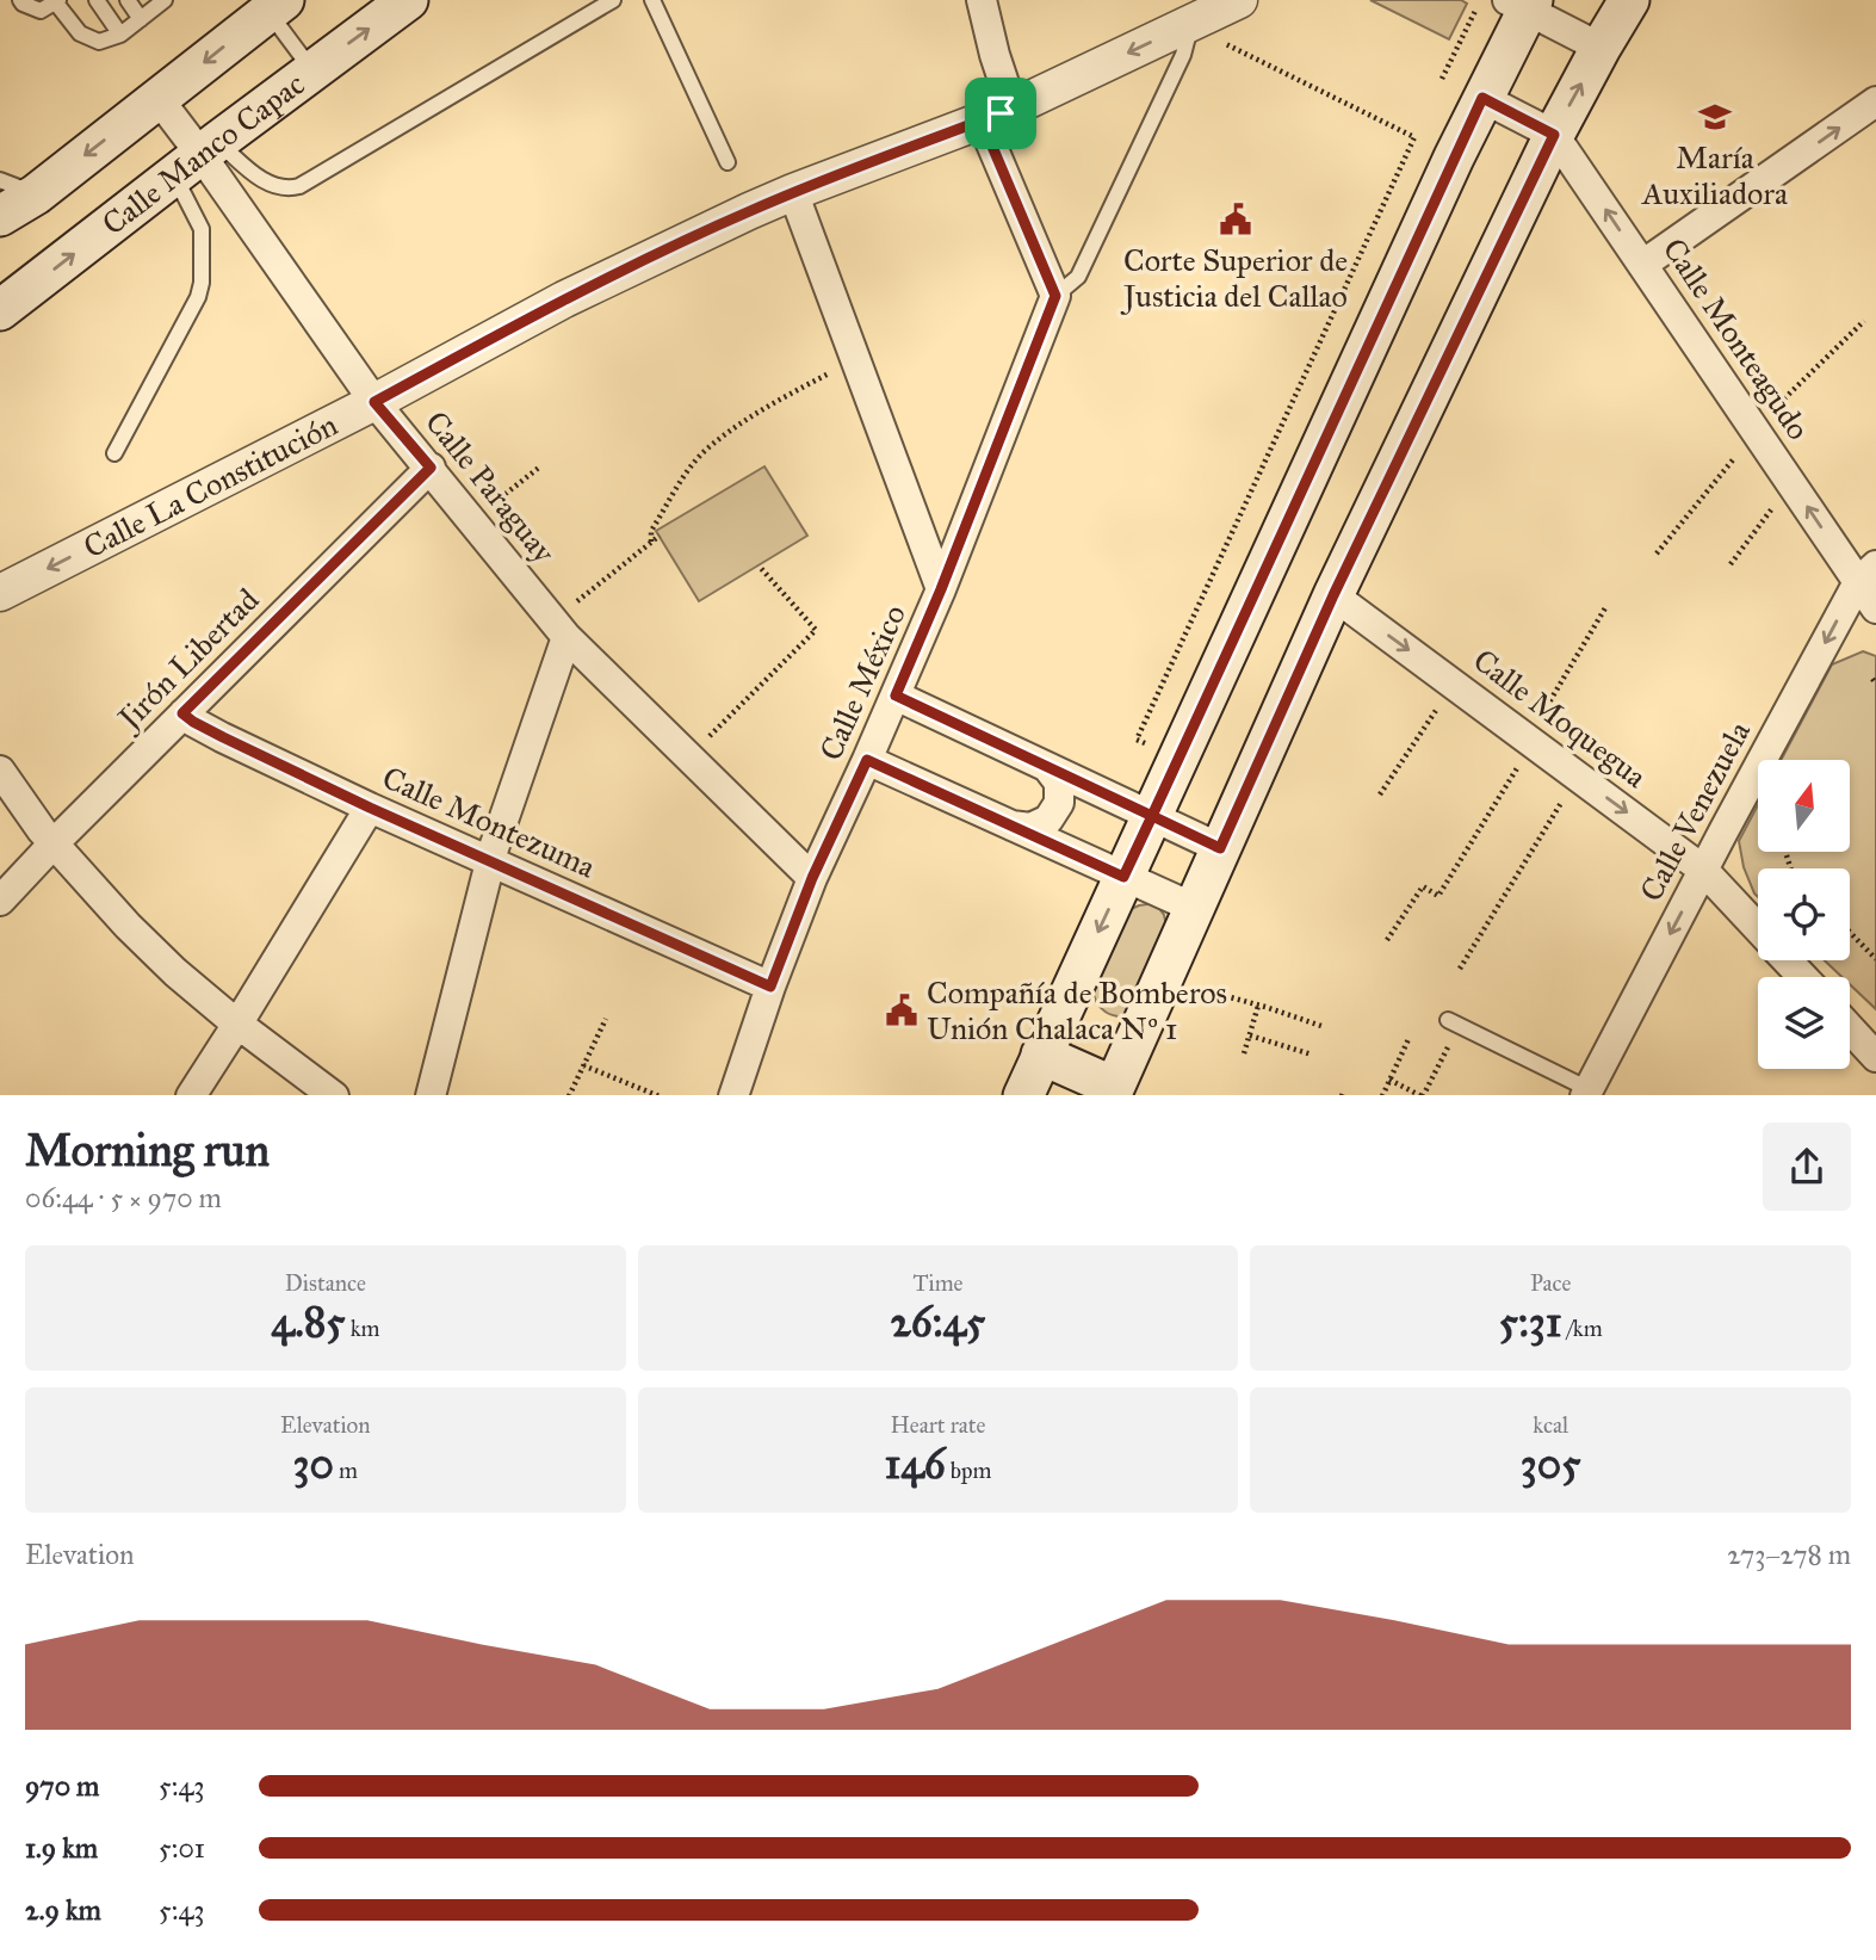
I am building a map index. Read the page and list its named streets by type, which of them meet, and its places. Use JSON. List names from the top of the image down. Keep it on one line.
{"streets":{"main road":["Calle Manco Capac"],"street":["Calle Monteagudo","Calle La Constitución","Calle Paraguay","Jirón Libertad","Calle México","Calle Moquegua","Calle Venezuela","Calle Montezuma"]},"crossings":[["Calle Manco Capac","Calle Paraguay"],["Calle Monteagudo","Calle Venezuela"],["Calle La Constitución","Calle Paraguay"],["Calle Paraguay","Jirón Libertad"],["Calle Paraguay","Calle México"],["Jirón Libertad","Calle Montezuma"],["Calle México","Calle Montezuma"],["Calle Moquegua","Calle Venezuela"]],"one_way":["Calle Monteagudo","Calle La Constitución","Calle Moquegua","Calle Venezuela"],"places":{"school or university":["María Auxiliadora"],"public building":["Corte Superior de Justicia del Callao","Compañía de Bomberos Unión Chalaca Nº 1"]},"north":"top","page":{"heading":["Morning run","06:44 · 5 × 970 m"],"stats":[["Distance","4.85 km"],["Time","26:45"],["Pace","5:31 /km"],["Elevation","30 m"],["Heart rate","146 bpm"],["kcal","305"]],"chart":["Elevation","273–278 m"],"list":[{"name":"970 m","note":"5:43"},{"name":"1.9 km","note":"5:01"},{"name":"2.9 km","note":"5:43"}]}}
